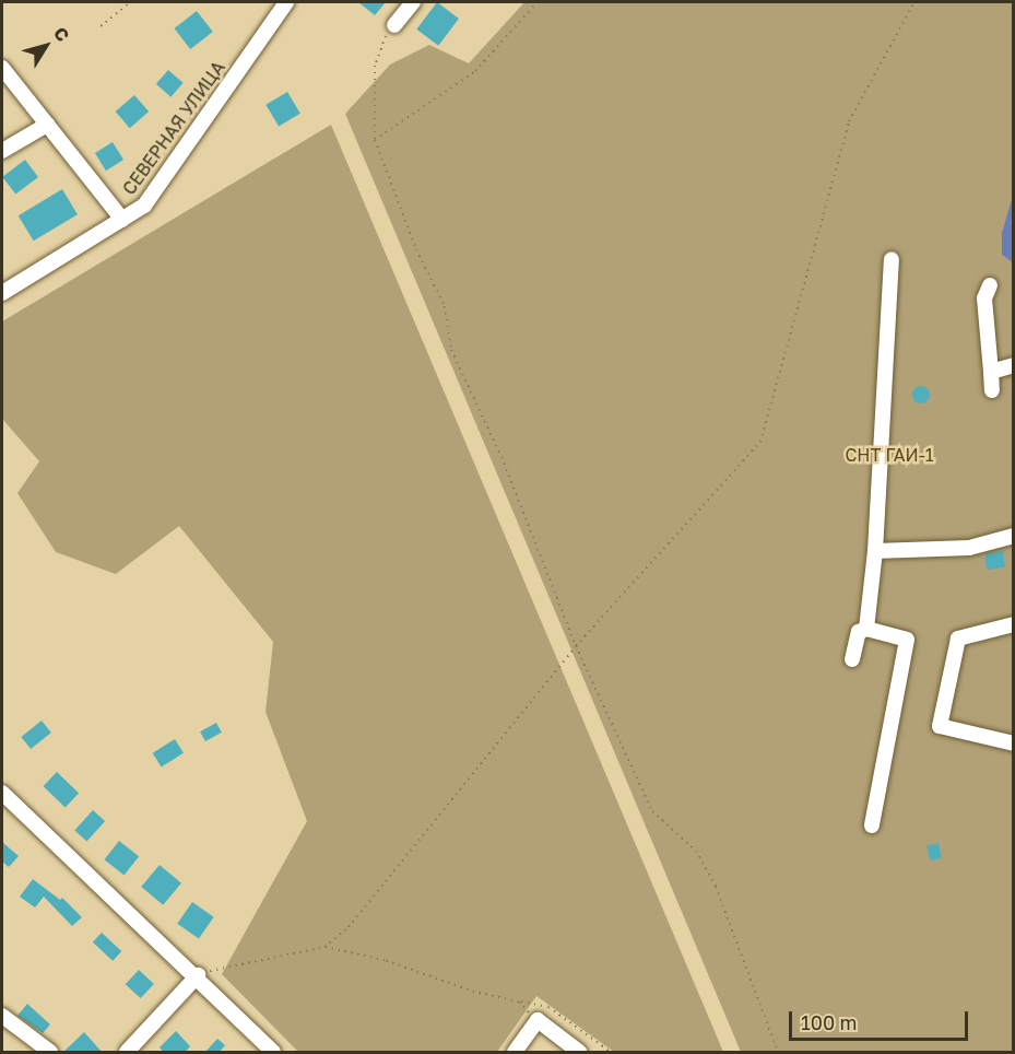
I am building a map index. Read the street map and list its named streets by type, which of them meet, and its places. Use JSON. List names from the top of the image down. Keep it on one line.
{"streets":{"street":["СЕВЕРНАЯ УЛИЦА"]},"parks":["СНТ ГАИ-1"],"scale_bar":"100 m","north":"top right"}
